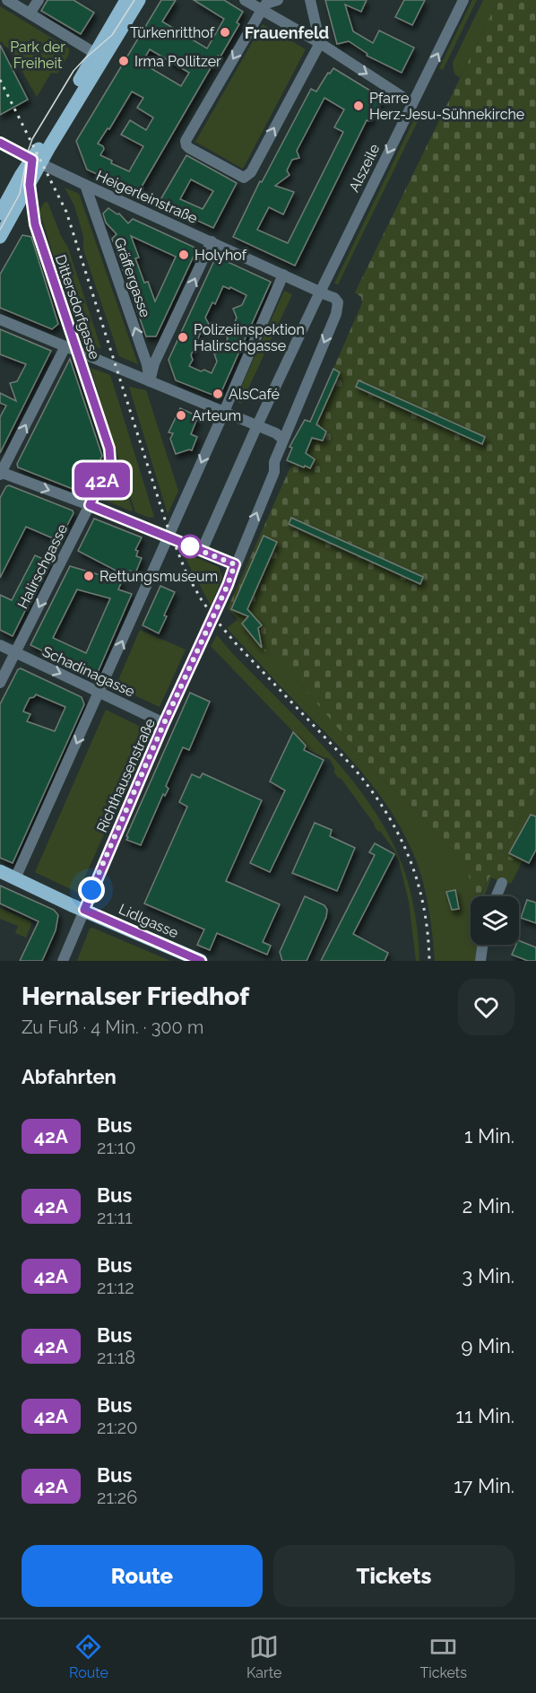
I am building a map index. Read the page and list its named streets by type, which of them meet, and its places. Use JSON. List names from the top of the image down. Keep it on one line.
{"streets":{"main road":["Lidlgasse"],"street":["Alszeile","Heigerleinstraße","Gräffergasse","Dittersdorfgasse","Halirschgasse","Schadinagasse","Richthausenstraße"]},"crossings":[["Alszeile","Heigerleinstraße"],["Alszeile","Richthausenstraße"],["Heigerleinstraße","Gräffergasse"],["Heigerleinstraße","Richthausenstraße"],["Dittersdorfgasse","Halirschgasse"],["Halirschgasse","Schadinagasse"],["Schadinagasse","Richthausenstraße"],["Richthausenstraße","Lidlgasse"]],"one_way":["Gräffergasse","Schadinagasse"],"districts":["Frauenfeld"],"parks":["Park der Freiheit"],"places":["Türkenritthof","Irma Pollitzer","Pfarre Herz-Jesu-Sühnekirche","Holyhof","Polizeiinspektion Halirschgasse","AlsCafé","Arteum","Rettungsmuseum"],"lines":["bus line 42A"],"page":{"on_map":"42A","heading":[["Hernalser Friedhof","Zu Fuß · 4 Min. · 300 m"],"Abfahrten"],"list":[{"mark":"42A","name":"Bus","note":"21:10","value":"1 Min."},{"mark":"42A","name":"Bus","note":"21:11","value":"2 Min."},{"mark":"42A","name":"Bus","note":"21:12","value":"3 Min."},{"mark":"42A","name":"Bus","note":"21:18","value":"9 Min."},{"mark":"42A","name":"Bus","note":"21:20","value":"11 Min."},{"mark":"42A","name":"Bus","note":"21:26","value":"17 Min."}],"buttons":["Route","Tickets"],"tabs":["Route","Karte","Tickets"]}}
